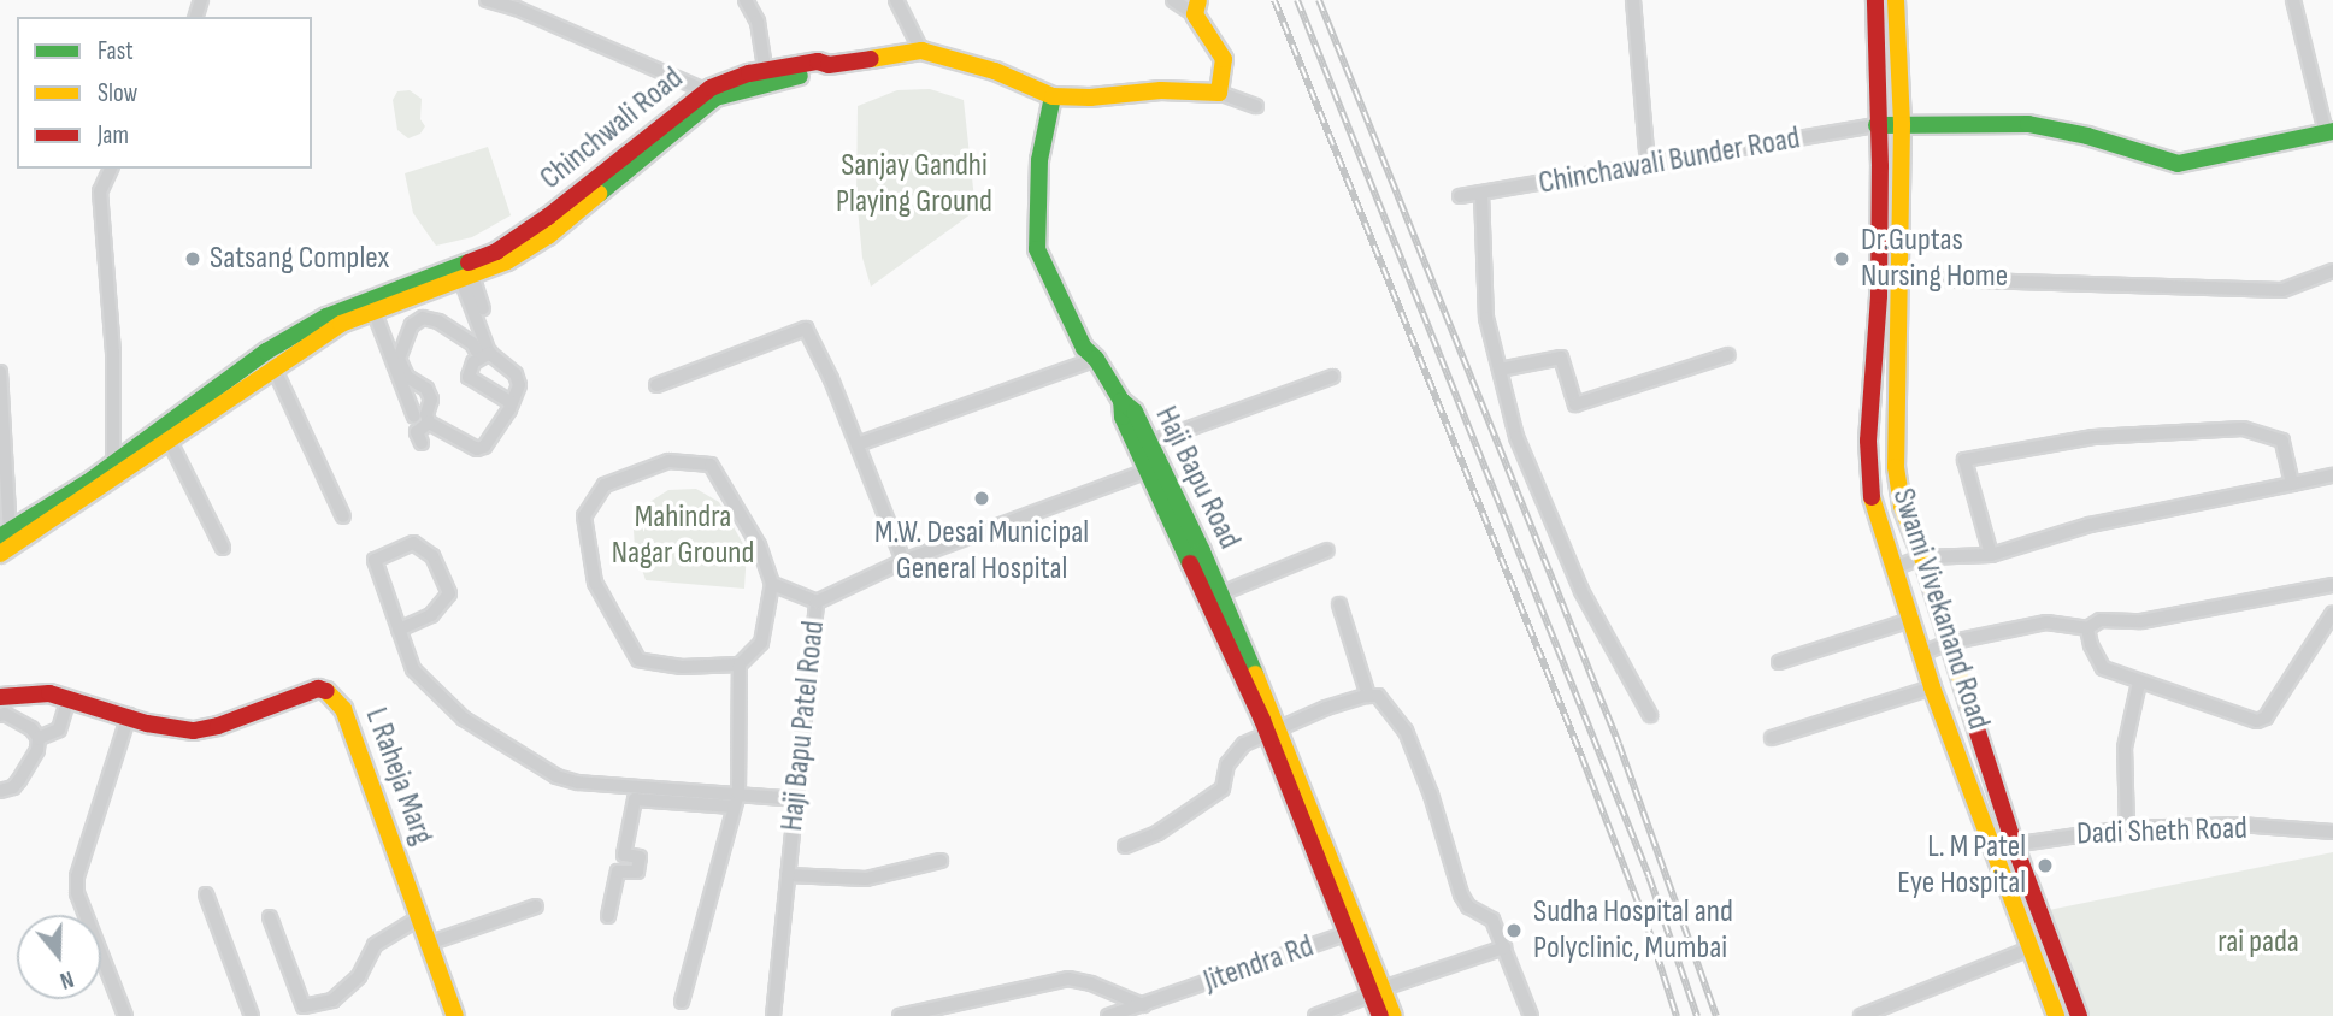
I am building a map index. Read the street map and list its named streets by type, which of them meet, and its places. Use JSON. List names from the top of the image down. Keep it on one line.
{"streets":{"street":["Chinchwali Road","Chinchawali Bunder Road","Haji Bapu Road","Swami Vivekanand Road","Haji Bapu Patel Road","L Raheja Marg","Dadi Sheth Road","Jitendra Rd"]},"crossings":[["Chinchwali Road","Haji Bapu Road"],["Chinchawali Bunder Road","Swami Vivekanand Road"],["Haji Bapu Road","Haji Bapu Patel Road"],["Haji Bapu Road","Jitendra Rd"],["Swami Vivekanand Road","Dadi Sheth Road"]],"parks":["Sanjay Gandhi Playing Ground","Mahindra Nagar Ground","rai pada"],"places":["Satsang Complex","Dr.Guptas Nursing Home","M.W. Desai Municipal General Hospital","L. M Patel Eye Hospital","Sudha Hospital and Polyclinic, Mumbai"],"legend":["Fast","Slow","Jam"],"north":"bottom"}
